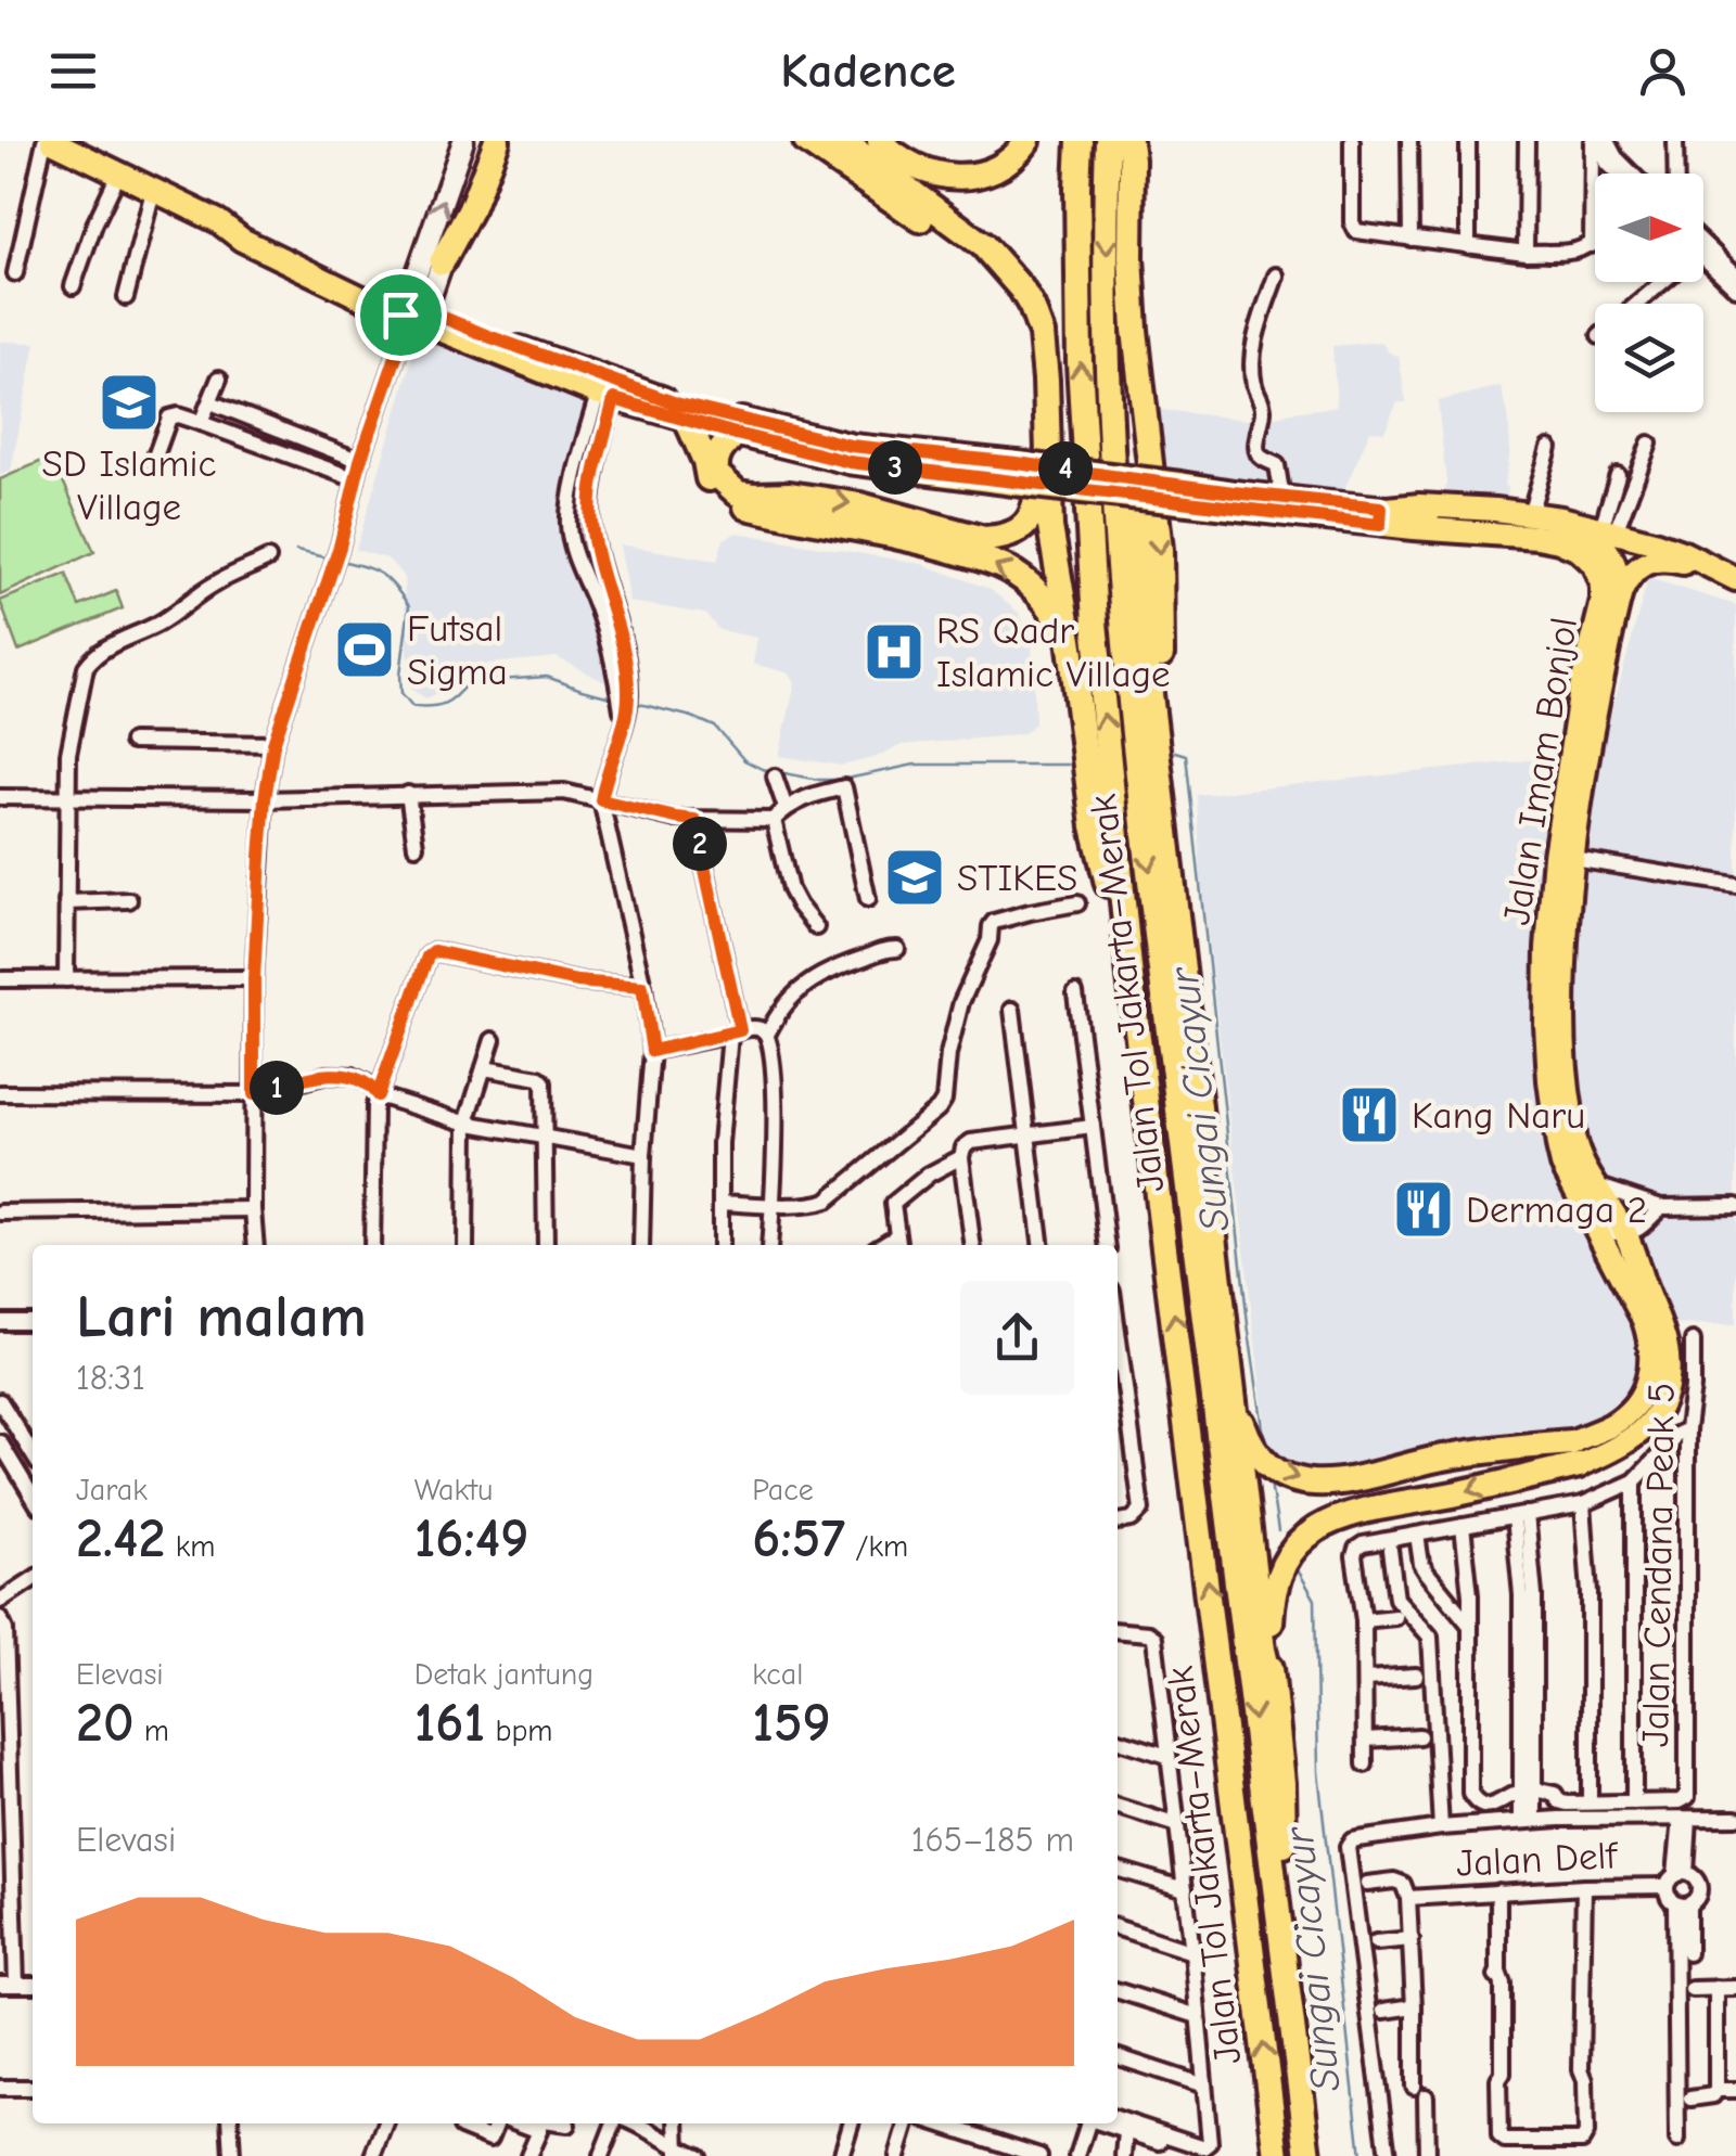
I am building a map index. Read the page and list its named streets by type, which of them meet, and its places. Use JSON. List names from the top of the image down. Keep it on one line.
{"streets":{"highway":["Jalan Tol Jakarta–Merak"],"main road":["Jalan Imam Bonjol"],"street":["Jalan Cendana Peak 5","Jalan Delf"]},"water":["Sungai Cicayur"],"places":{"school or university":["SD Islamic Village","STIKES"],"sports":["Futsal Sigma"],"hospital":["RS Qadr Islamic Village"],"restaurant":["Kang Naru","Dermaga 2"]},"north":"right","page":{"header":"Kadence","pins":["3","4","2","1"],"heading":["Lari malam","18:31"],"stats":[["Jarak","2.42 km"],["Waktu","16:49"],["Pace","6:57 /km"],["Elevasi","20 m"],["Detak jantung","161 bpm"],["kcal","159"]],"chart":["Elevasi","165–185 m"]}}
